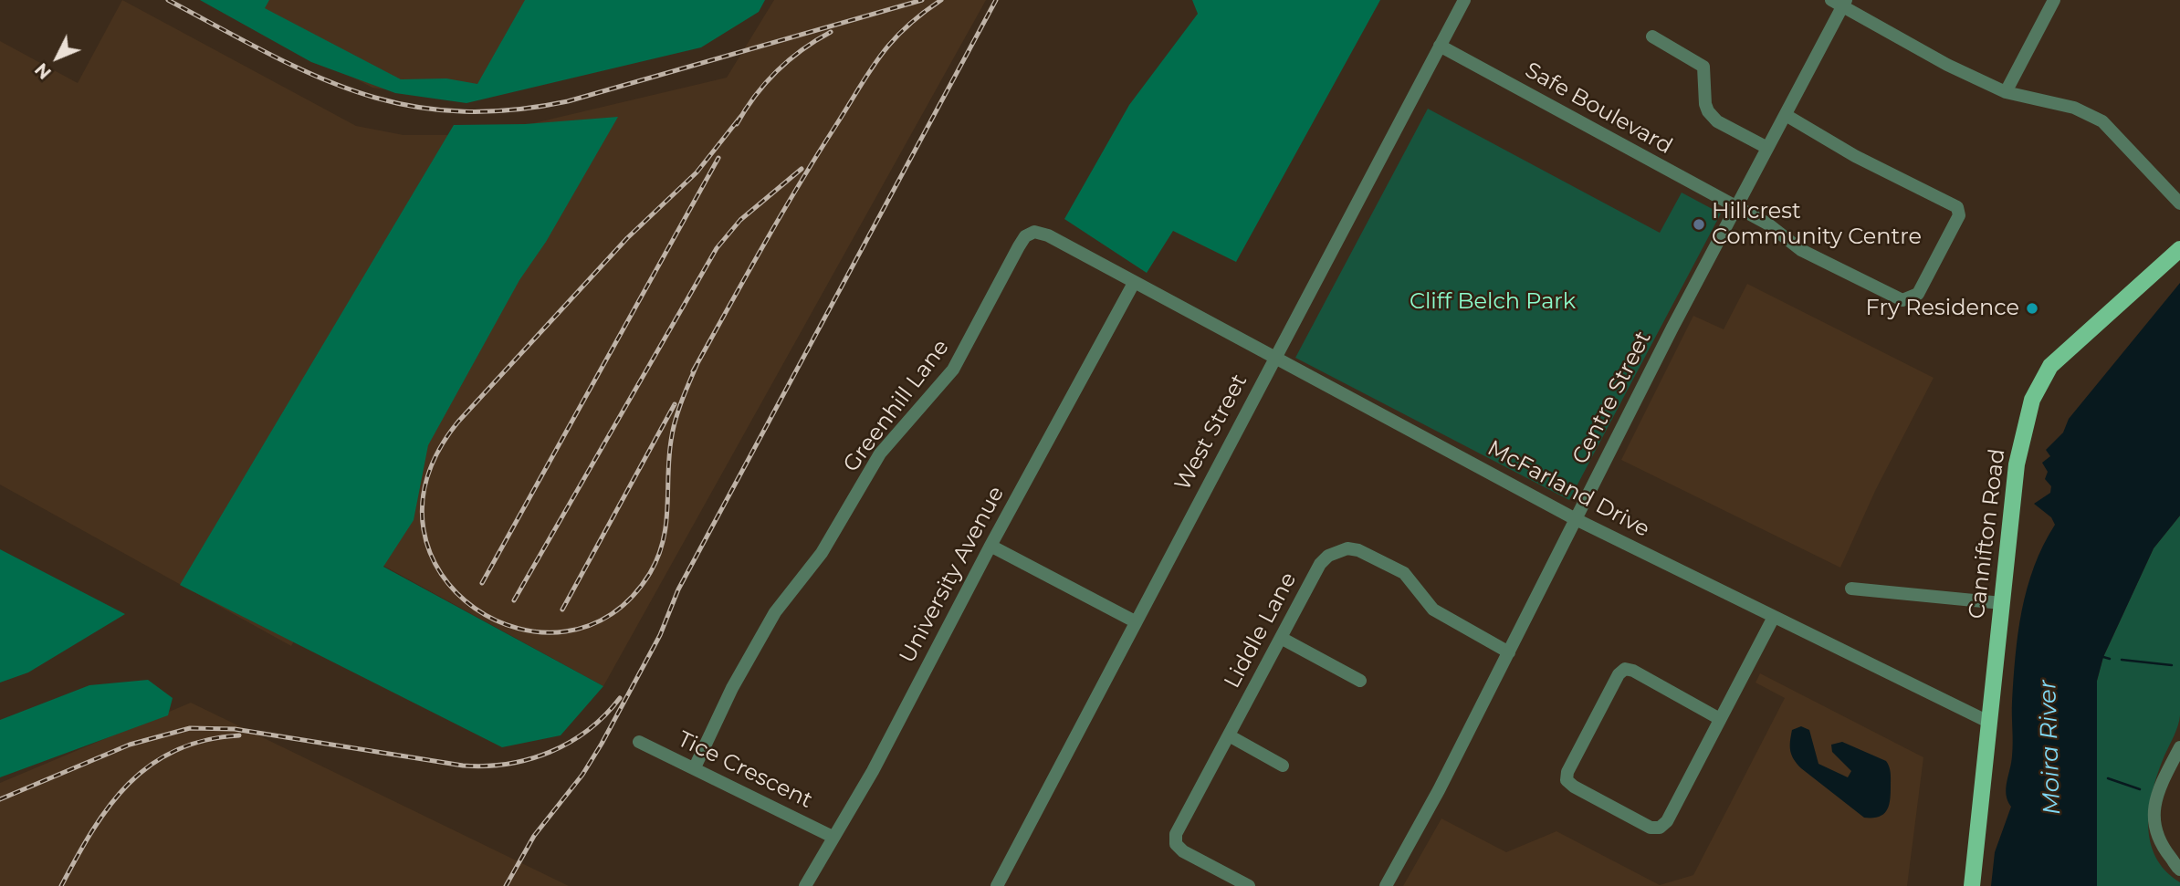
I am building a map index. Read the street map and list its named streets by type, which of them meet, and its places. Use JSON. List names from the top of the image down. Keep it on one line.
{"streets":{"main road":["Cannifton Road"],"street":["Safe Boulevard","Centre Street","Greenhill Lane","West Street","McFarland Drive","University Avenue","Liddle Lane","Tice Crescent"]},"crossings":[["Safe Boulevard","Centre Street"],["Safe Boulevard","West Street"],["Centre Street","McFarland Drive"],["Centre Street","Liddle Lane"],["Greenhill Lane","McFarland Drive"],["Greenhill Lane","University Avenue"],["Greenhill Lane","Tice Crescent"],["West Street","McFarland Drive"],["McFarland Drive","Cannifton Road"],["McFarland Drive","University Avenue"],["University Avenue","Tice Crescent"]],"water":["Moira River"],"parks":["Cliff Belch Park"],"places":["Hillcrest Community Centre","Fry Residence"],"north":"bottom left"}
